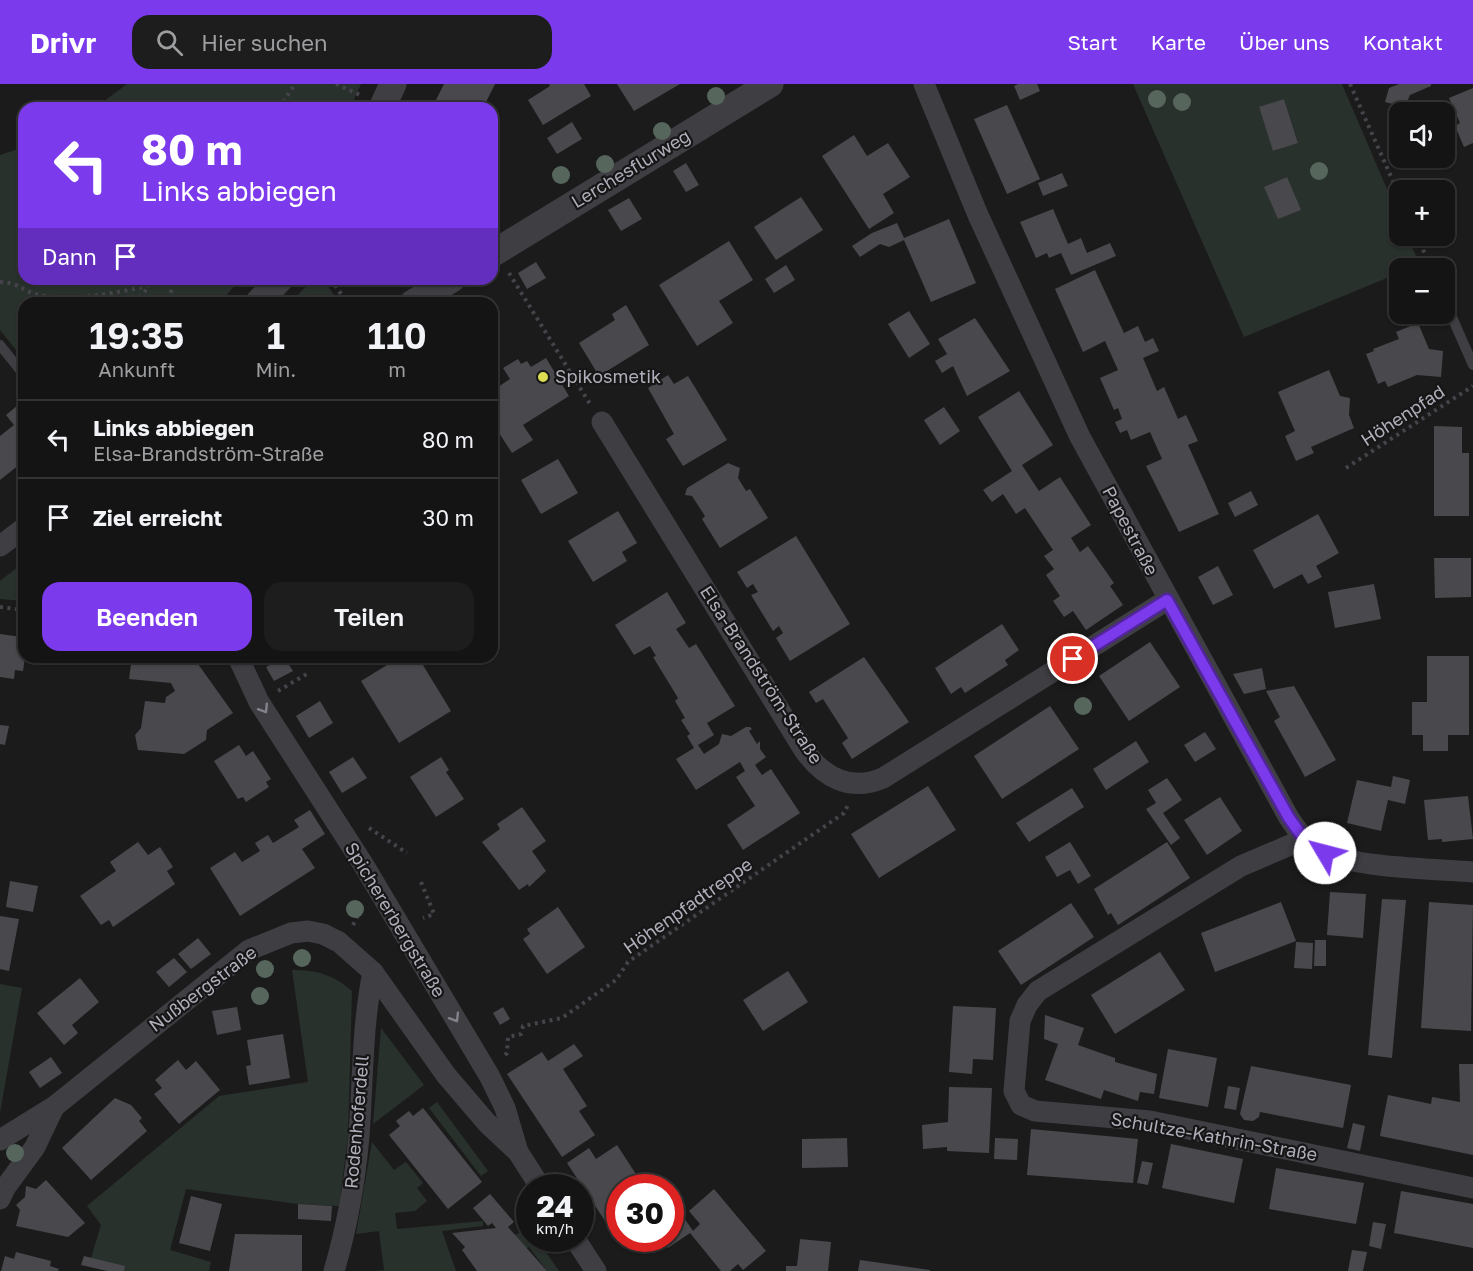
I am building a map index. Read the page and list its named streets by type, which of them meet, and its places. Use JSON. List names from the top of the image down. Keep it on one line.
{"streets":{"street":["Lerchesflurweg","Papestraße","Elsa-Brandström-Straße","Spichererbergstraße","Nußbergstraße","Rodenhoferdell","Schultze-Kathrin-Straße"],"path":["Höhenpfad","Höhenpfadtreppe"]},"crossings":[["Papestraße","Elsa-Brandström-Straße"],["Papestraße","Schultze-Kathrin-Straße"],["Spichererbergstraße","Nußbergstraße"],["Nußbergstraße","Rodenhoferdell"]],"one_way":["Spichererbergstraße"],"places":["Spikosmetik"],"page":{"header":"Drivr","search":"Hier suchen","nav":["Start","Karte","Über uns","Kontakt"],"map_buttons":["+","−"],"turn":["80 m","Links abbiegen"],"then":"Dann","eta":["19:35","Ankunft","1","Min.","110","m"],"list":[{"name":"Links abbiegen","note":"Elsa-Brandström-Straße","value":"80 m"},{"name":"Ziel erreicht","value":"30 m"}],"buttons":["Beenden","Teilen"],"speed":"24 km/h","limit":"30"}}
